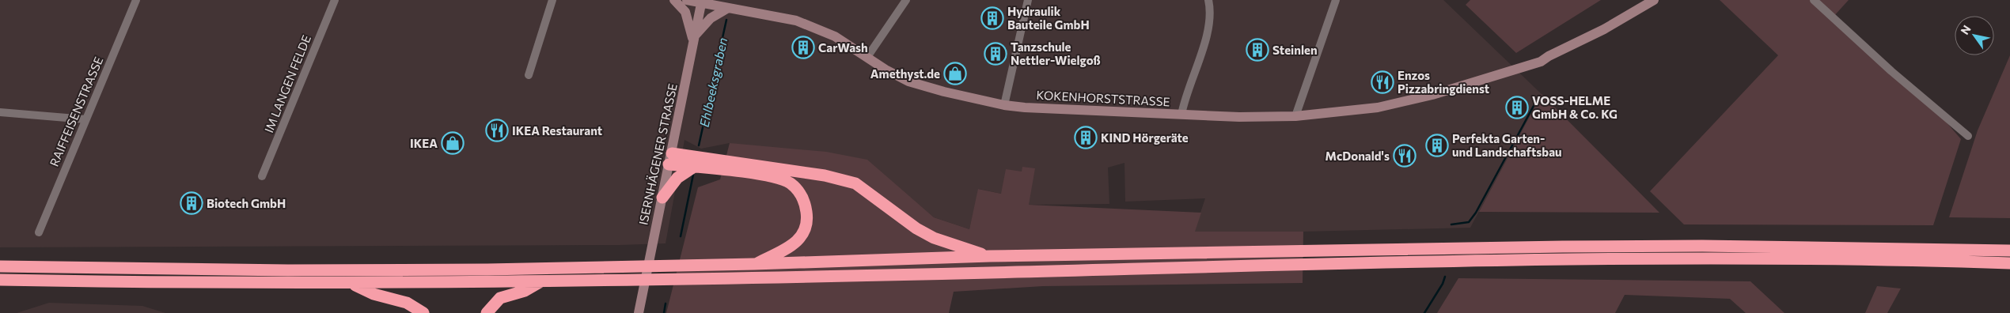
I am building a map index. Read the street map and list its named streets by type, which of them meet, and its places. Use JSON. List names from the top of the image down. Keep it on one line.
{"streets":{"main road":["KOKENHORSTSTRASSE","ISERNHÄGENER STRASSE"],"street":["IM LANGEN FELDE","RAIFFEISENSTRASSE"]},"crossings":[["KOKENHORSTSTRASSE","ISERNHÄGENER STRASSE"]],"water":["Ehlbeeksgraben"],"places":{"building":["Hydraulik Bauteile GmbH","CarWash","Steinlen","Tanzschule Nettler-Wielgoß","VOSS-HELME GmbH & Co. KG","KIND Hörgeräte","Perfekta Garten- und Landschaftsbau","Biotech GmbH"],"shop":["Amethyst.de","IKEA"],"restaurant":["Enzos Pizzabringdienst","IKEA Restaurant","McDonald's"]},"north":"top left"}
